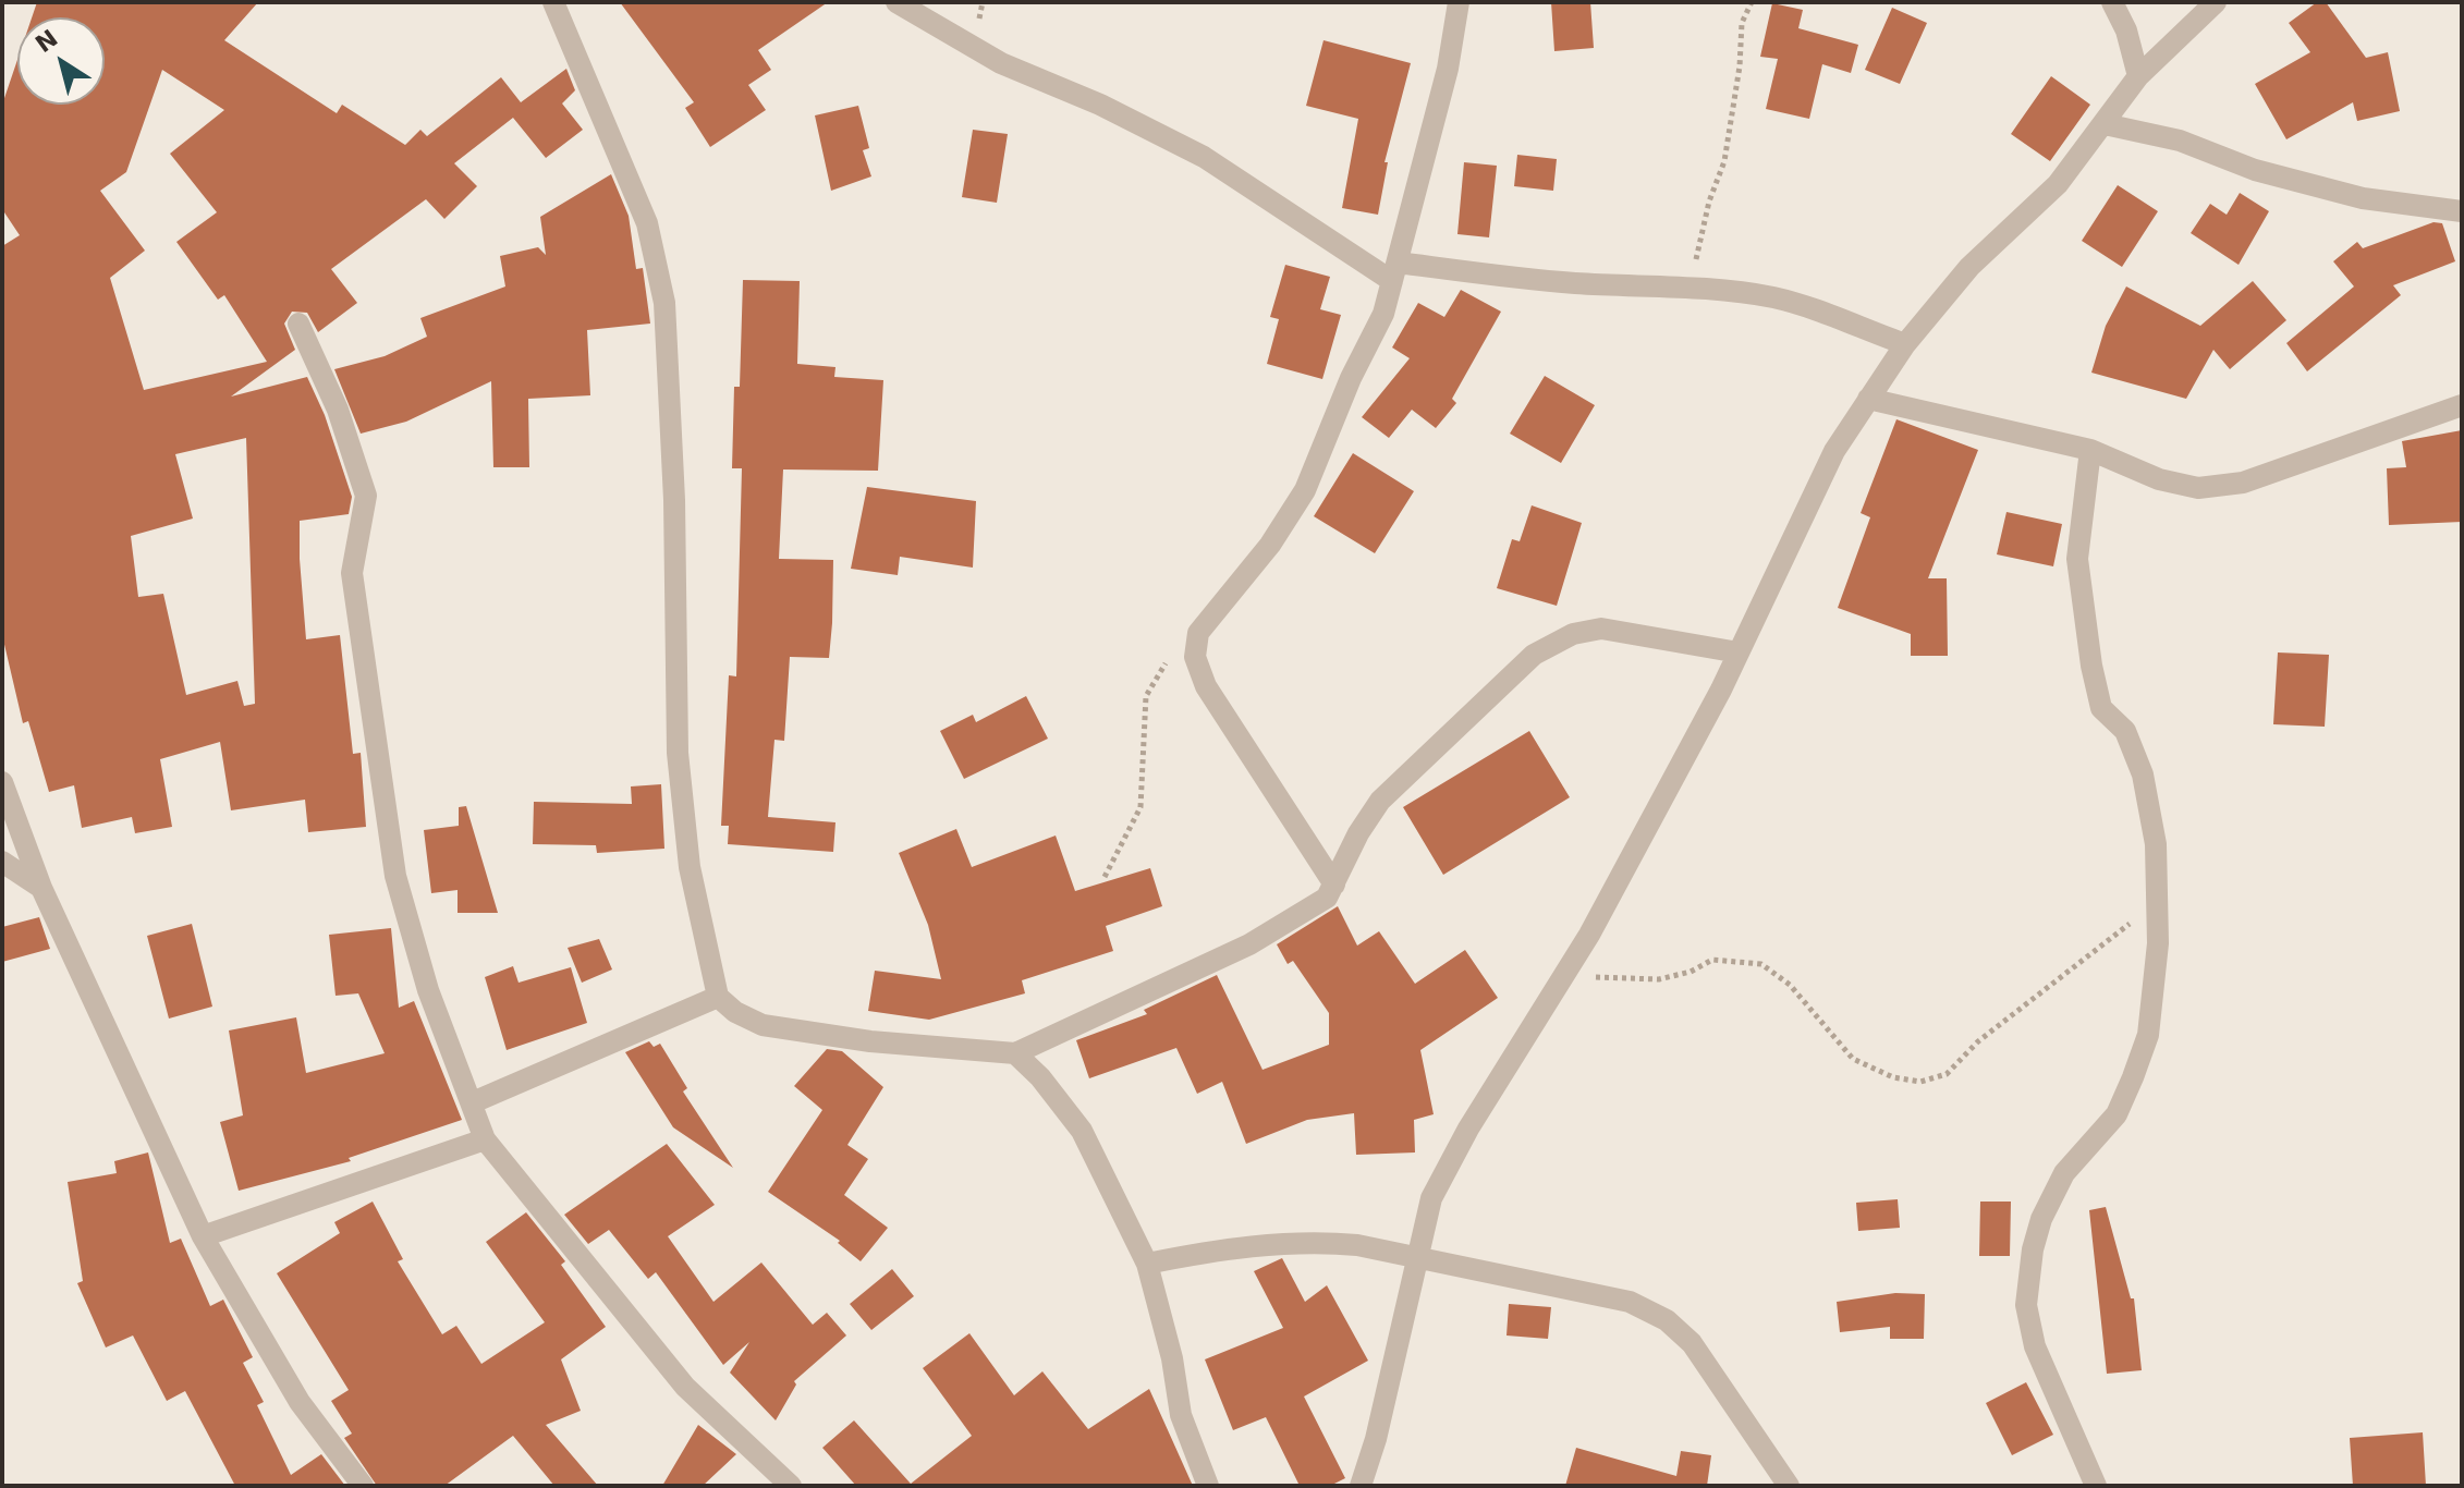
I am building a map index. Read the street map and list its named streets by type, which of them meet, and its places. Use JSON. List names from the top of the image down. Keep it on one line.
{"north":"top left"}
